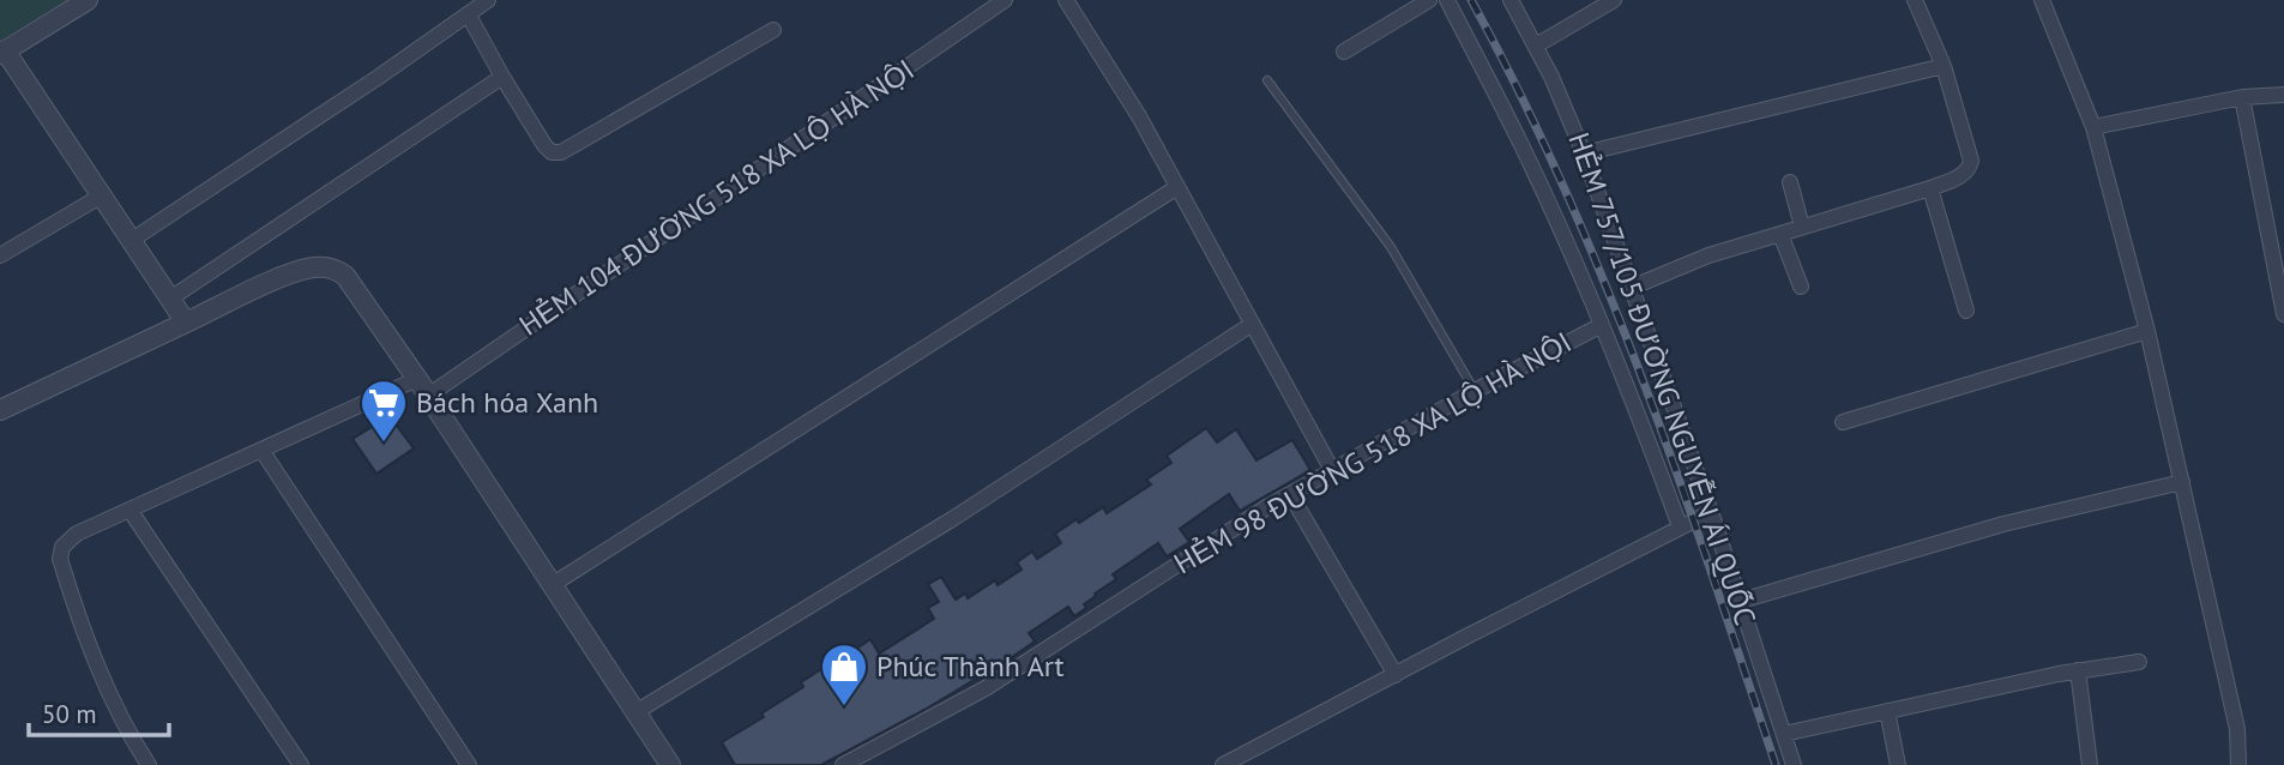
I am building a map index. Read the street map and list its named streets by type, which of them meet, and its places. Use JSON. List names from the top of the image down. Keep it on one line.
{"streets":{"street":["HẺM 104 ĐƯỜNG 518 XA LỘ HÀ NỘI","HẺM 757/105 ĐƯỜNG NGUYỄN ÁI QUỐC","HẺM 98 ĐƯỜNG 518 XA LỘ HÀ NỘI"]},"places":{"supermarket":["Bách hóa Xanh"],"shop":["Phúc Thành Art"]},"scale_bar":"50 m"}
